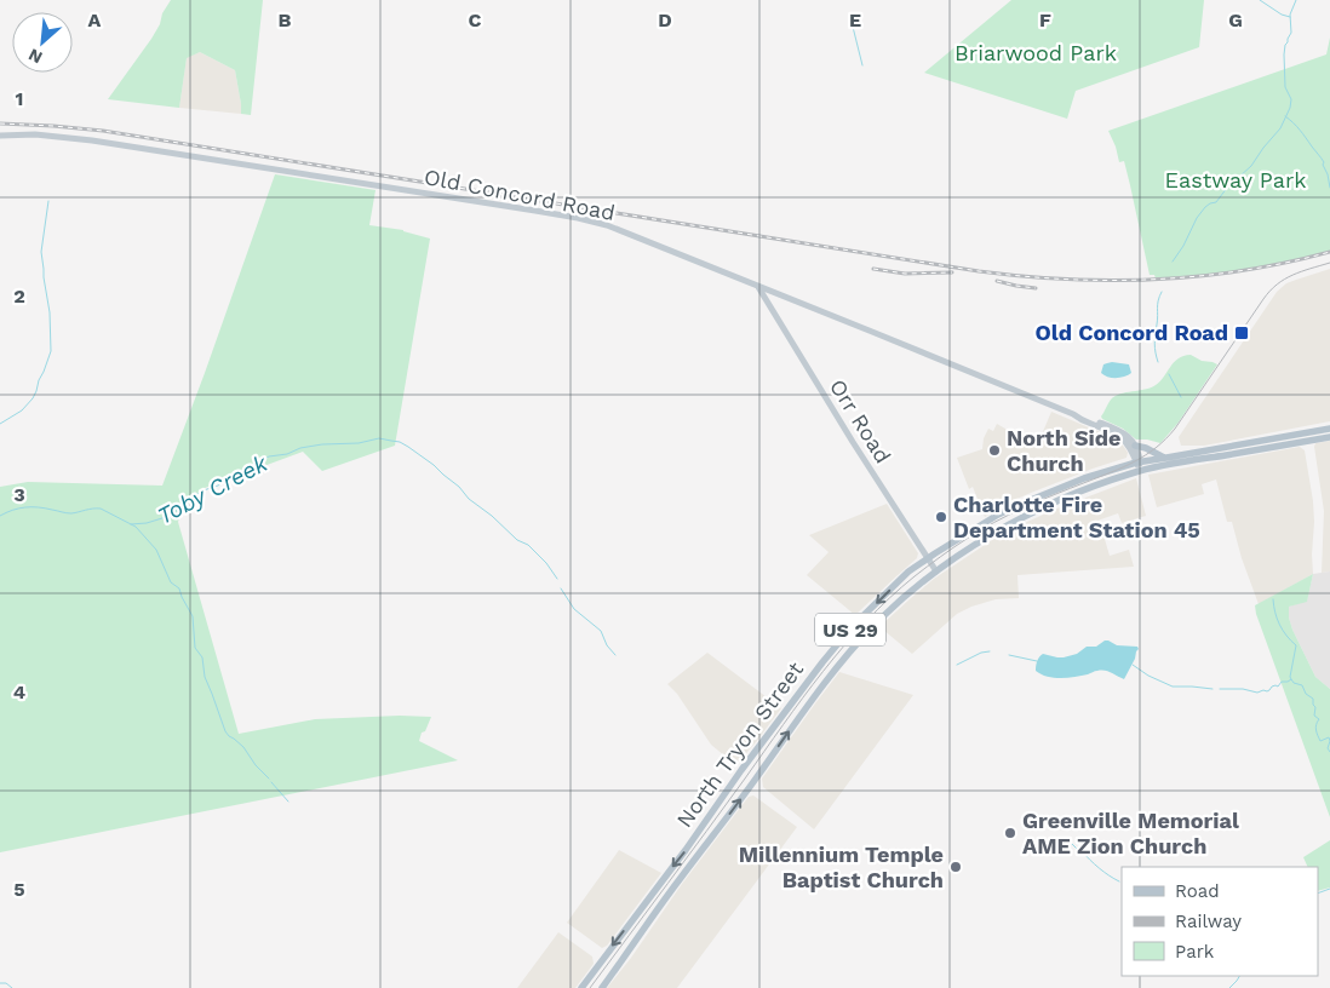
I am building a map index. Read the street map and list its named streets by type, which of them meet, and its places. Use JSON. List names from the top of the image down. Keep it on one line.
{"streets":{"main road":["US 29","North Tryon Street"],"street":["Old Concord Road","Orr Road"]},"crossings":[["Old Concord Road","Orr Road"],["Old Concord Road","North Tryon Street"],["Orr Road","North Tryon Street"]],"water":["Toby Creek"],"parks":["Briarwood Park","Eastway Park"],"places":{"transit":["Old Concord Road"],"other":["North Side Church","Charlotte Fire Department Station 45","Greenville Memorial AME Zion Church","Millennium Temple Baptist Church"]},"legend":["Road","Railway","Park"],"north":"bottom left","grid":{"columns":["A","B","C","D","E","F","G"],"rows":["1","2","3","4","5"]}}
